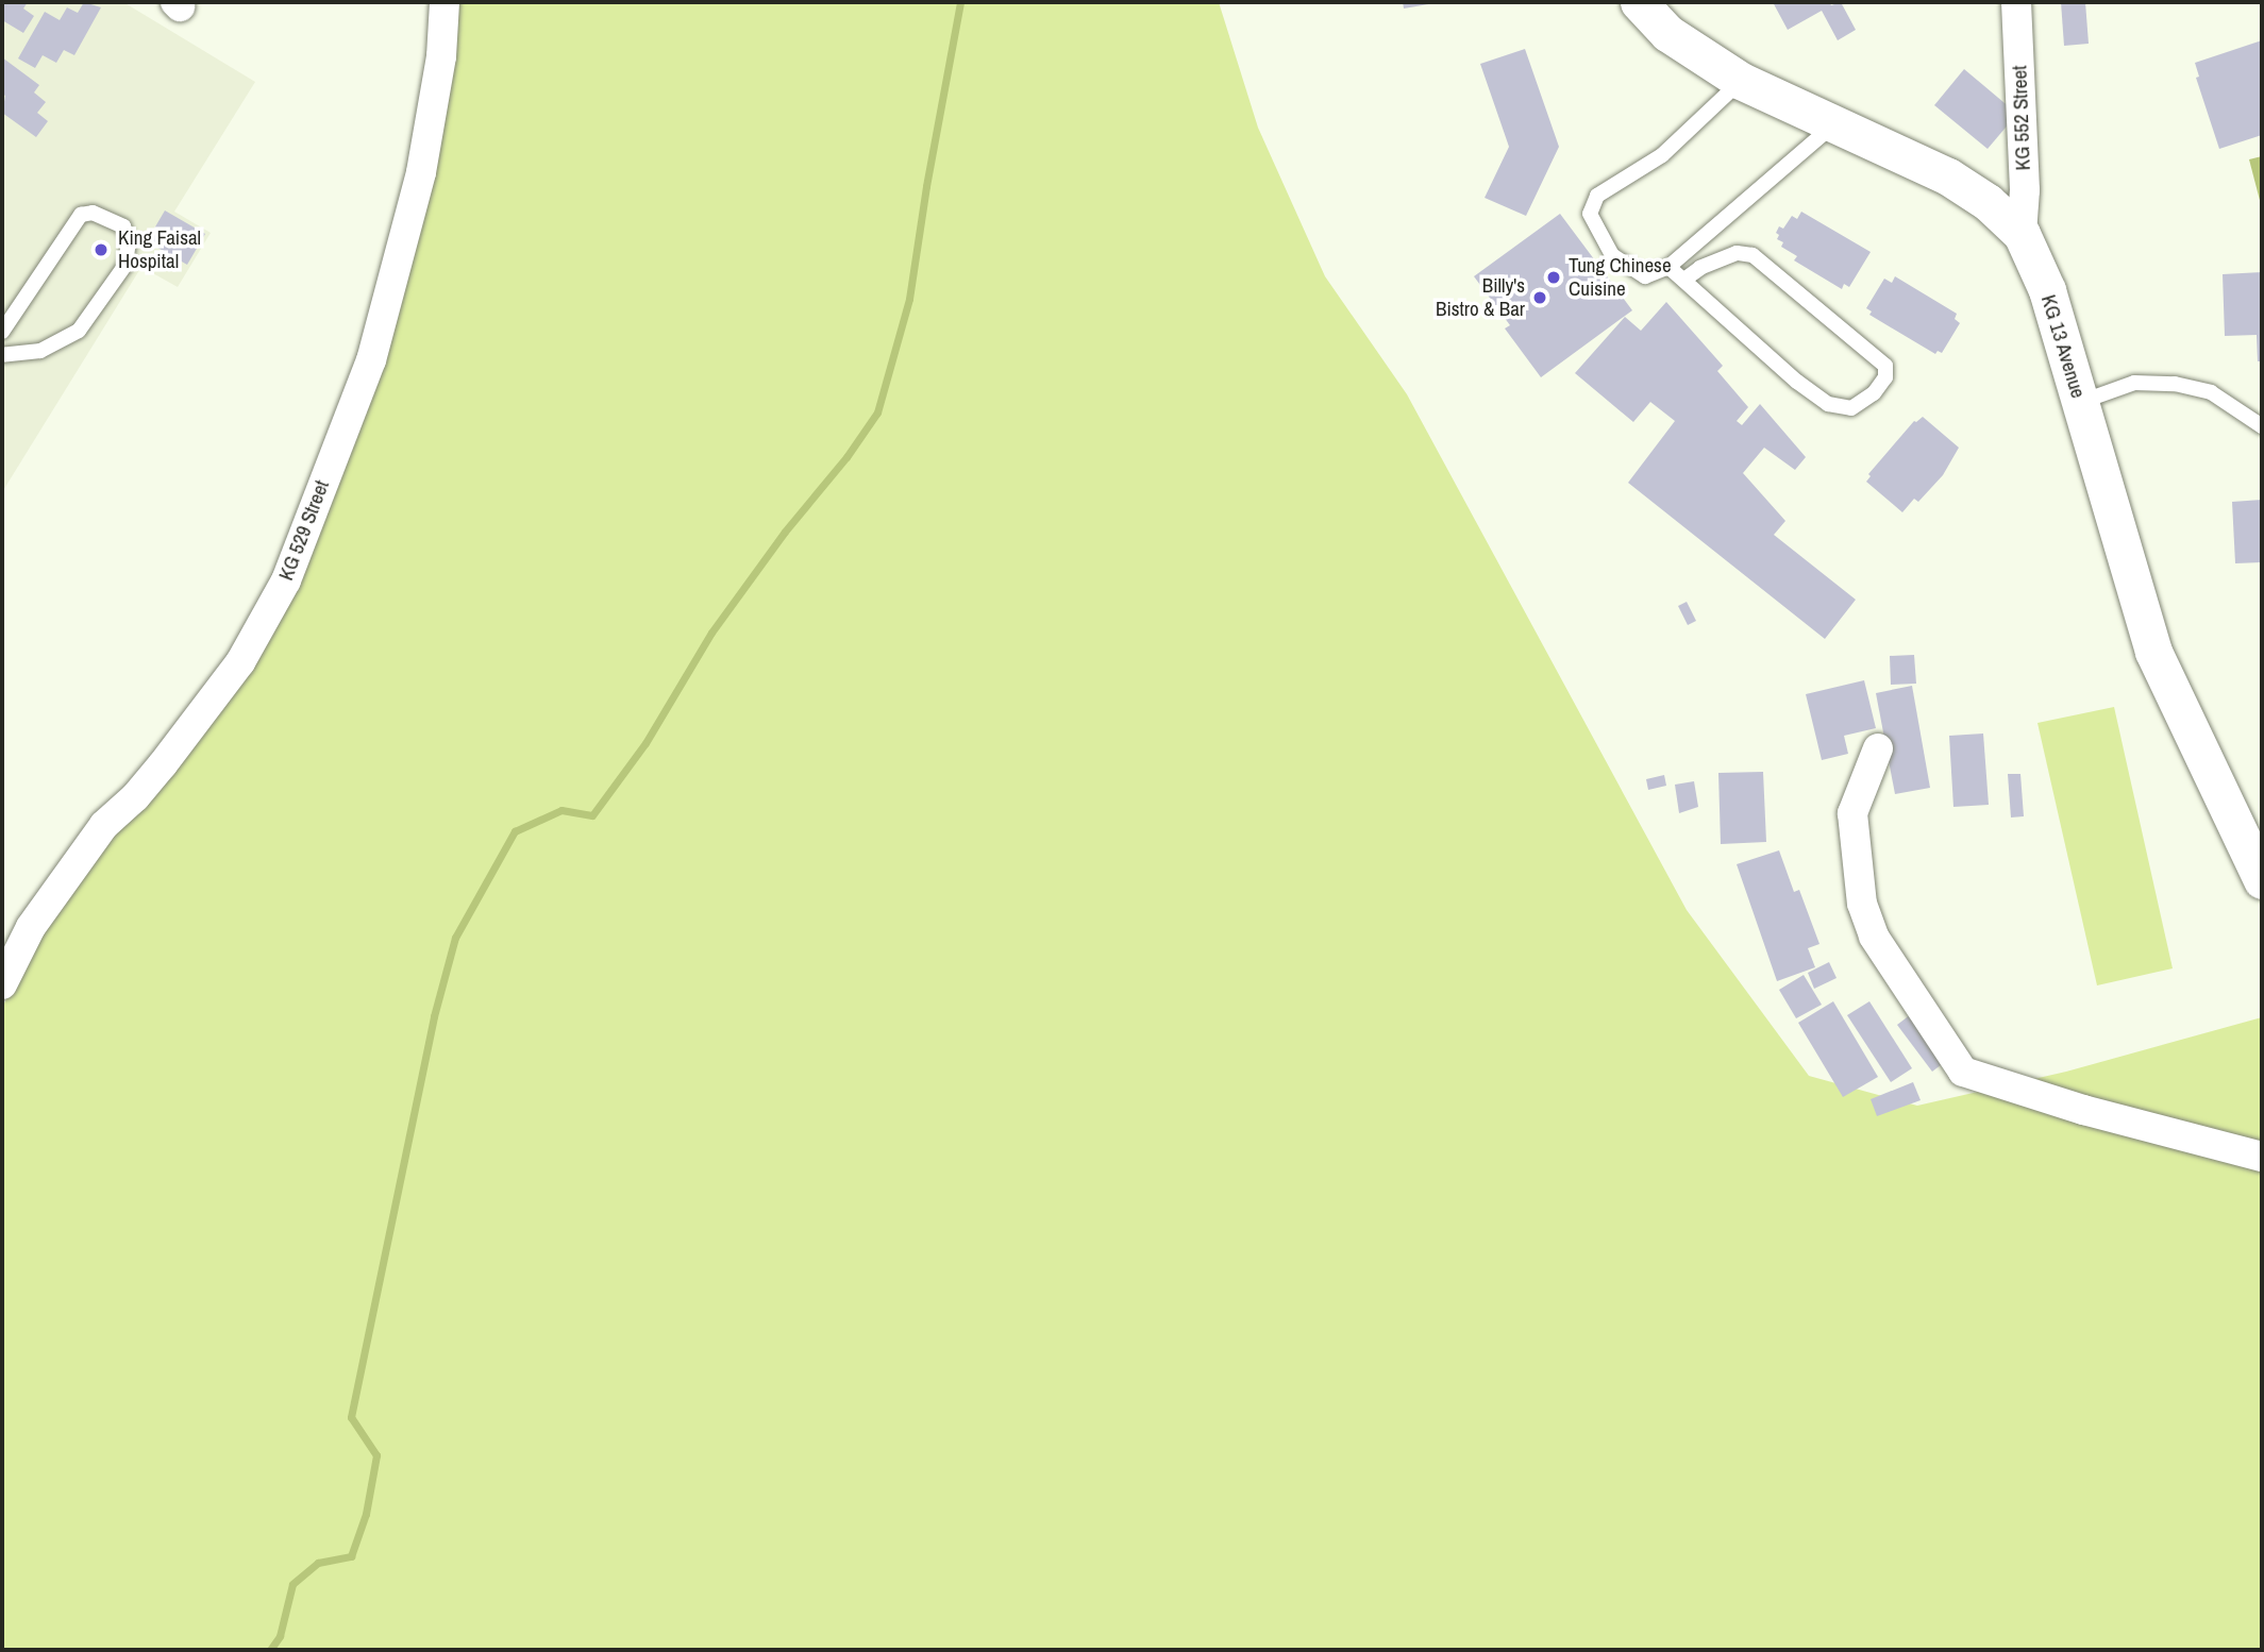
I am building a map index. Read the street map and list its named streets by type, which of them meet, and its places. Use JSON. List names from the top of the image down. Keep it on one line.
{"streets":{"street":["KG 552 Street","KG 13 Avenue","KG 529 Street"]},"crossings":[["KG 552 Street","KG 13 Avenue"]],"places":["King Faisal Hospital","Tung Chinese Cuisine","Billy's Bistro & Bar"]}
